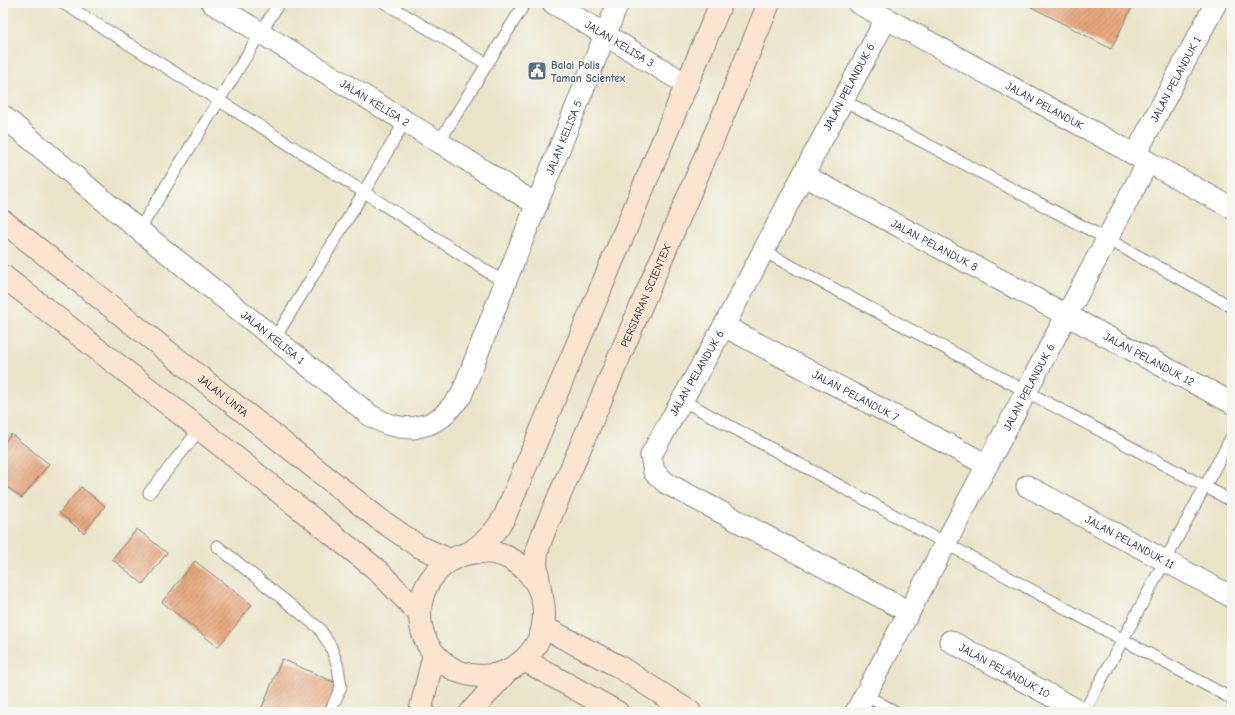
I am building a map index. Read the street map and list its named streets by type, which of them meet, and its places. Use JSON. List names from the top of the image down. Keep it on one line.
{"streets":{"main road":["PERSIARAN SCIENTEX","JALAN UNTA"],"street":["JALAN KELISA 3","JALAN PELANDUK 1","JALAN PELANDUK 6","JALAN KELISA 2","JALAN PELANDUK","JALAN KELISA 5","JALAN PELANDUK 8","JALAN KELISA 1","JALAN PELANDUK 12","JALAN PELANDUK 7","JALAN PELANDUK 11","JALAN PELANDUK 10"]},"crossings":[["JALAN KELISA 3","JALAN KELISA 5"],["JALAN PELANDUK 1","JALAN PELANDUK 6"],["JALAN PELANDUK 1","JALAN PELANDUK"],["JALAN PELANDUK 6","JALAN PELANDUK"],["JALAN PELANDUK 6","JALAN PELANDUK 8"],["JALAN PELANDUK 6","JALAN PELANDUK 12"],["JALAN PELANDUK 6","JALAN PELANDUK 7"],["JALAN KELISA 2","JALAN KELISA 5"],["JALAN KELISA 5","JALAN KELISA 1"],["JALAN PELANDUK 8","JALAN PELANDUK 12"],["PERSIARAN SCIENTEX","JALAN UNTA"]],"places":{"public building":["Balai Polis Taman Scientex"]}}
